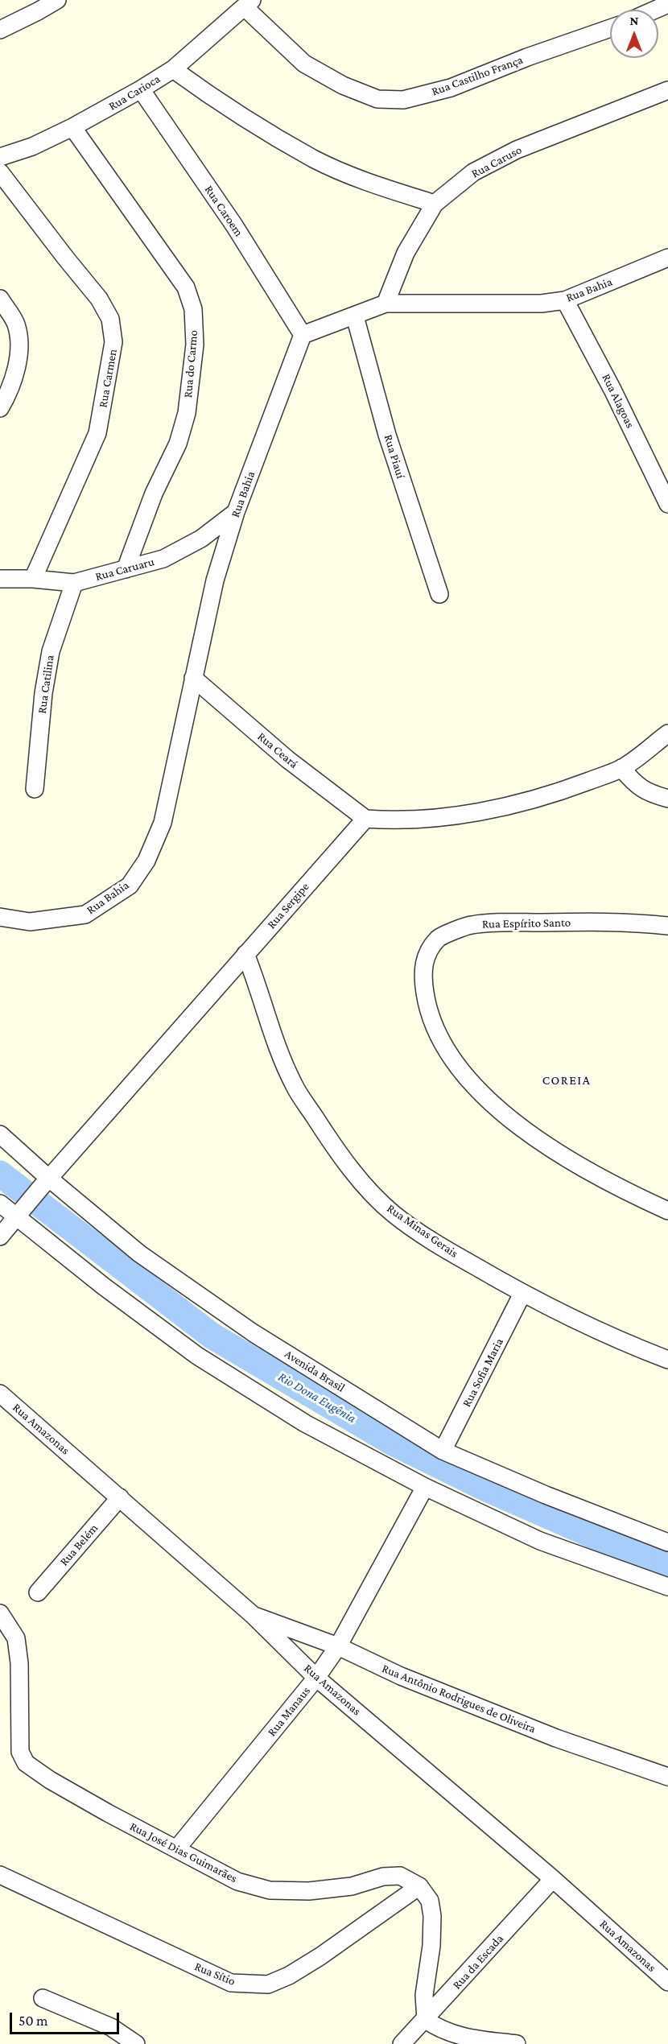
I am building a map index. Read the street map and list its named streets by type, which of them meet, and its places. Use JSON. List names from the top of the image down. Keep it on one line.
{"streets":{"street":["Rua Castilho França","Rua Carioca","Rua Caruso","Rua Caroem","Rua Bahia","Rua do Carmo","Rua Carmen","Rua Alagoas","Rua Piauí","Rua Caruaru","Rua Catilina","Rua Ceará","Rua Sergipe","Rua Espírito Santo","Rua Minas Gerais","Avenida Brasil","Rua Sofia Maria","Rua Amazonas","Rua Belém","Rua Antônio Rodrigues de Oliveira","Rua Manaus","Rua José Dias Guimarães","Rua da Escada","Rua Sítio"]},"crossings":[["Rua Castilho França","Rua Carioca"],["Rua Carioca","Rua Caroem"],["Rua Carioca","Rua do Carmo"],["Rua Caruso","Rua Bahia"],["Rua Caroem","Rua Bahia"],["Rua Bahia","Rua Alagoas"],["Rua Bahia","Rua Piauí"],["Rua Bahia","Rua Caruaru"],["Rua Bahia","Rua Ceará"],["Rua do Carmo","Rua Caruaru"],["Rua Carmen","Rua Caruaru"],["Rua Caruaru","Rua Catilina"],["Rua Ceará","Rua Sergipe"],["Rua Sergipe","Rua Minas Gerais"],["Rua Sergipe","Avenida Brasil"],["Rua Minas Gerais","Rua Sofia Maria"],["Avenida Brasil","Rua Sofia Maria"],["Rua Amazonas","Rua Belém"],["Rua Amazonas","Rua Antônio Rodrigues de Oliveira"],["Rua Amazonas","Rua Manaus"],["Rua Amazonas","Rua da Escada"],["Rua Antônio Rodrigues de Oliveira","Rua Manaus"],["Rua Manaus","Rua José Dias Guimarães"],["Rua José Dias Guimarães","Rua Sítio"]],"districts":["COREIA"],"water":["Rio Dona Eugênia"],"scale_bar":"50 m","north":"top"}
